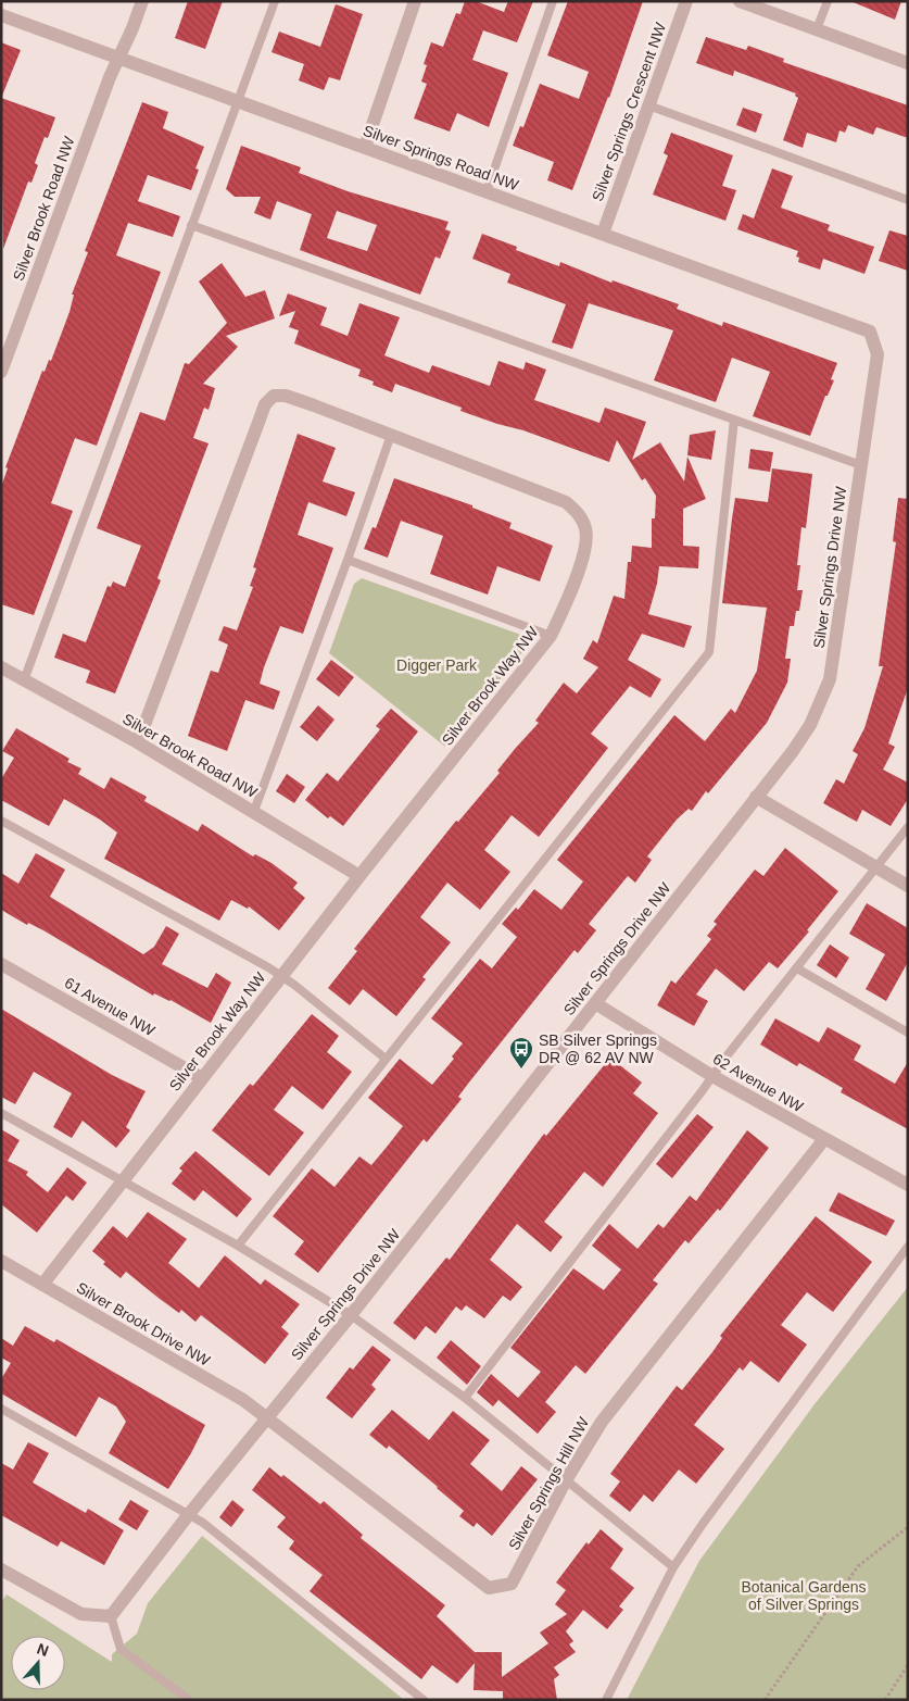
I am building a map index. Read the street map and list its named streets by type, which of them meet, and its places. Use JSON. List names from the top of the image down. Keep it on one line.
{"streets":{"street":["Silver Springs Crescent NW","Silver Springs Road NW","Silver Brook Road NW","Silver Springs Drive NW","Silver Brook Way NW","61 Avenue NW","62 Avenue NW","Silver Brook Drive NW","Silver Springs Hill NW"]},"crossings":[["Silver Springs Crescent NW","Silver Springs Road NW"],["Silver Springs Road NW","Silver Brook Road NW"],["Silver Springs Road NW","Silver Springs Drive NW"],["Silver Brook Road NW","Silver Brook Way NW"],["Silver Springs Drive NW","62 Avenue NW"],["Silver Springs Drive NW","Silver Brook Drive NW"],["Silver Springs Drive NW","Silver Springs Hill NW"],["Silver Brook Way NW","61 Avenue NW"],["Silver Brook Way NW","Silver Brook Drive NW"],["62 Avenue NW","Silver Springs Hill NW"],["Silver Brook Drive NW","Silver Springs Hill NW"]],"parks":["Digger Park","Botanical Gardens of Silver Springs"],"places":{"bus stop":["SB Silver Springs DR @ 62 AV NW"]},"north":"top"}
